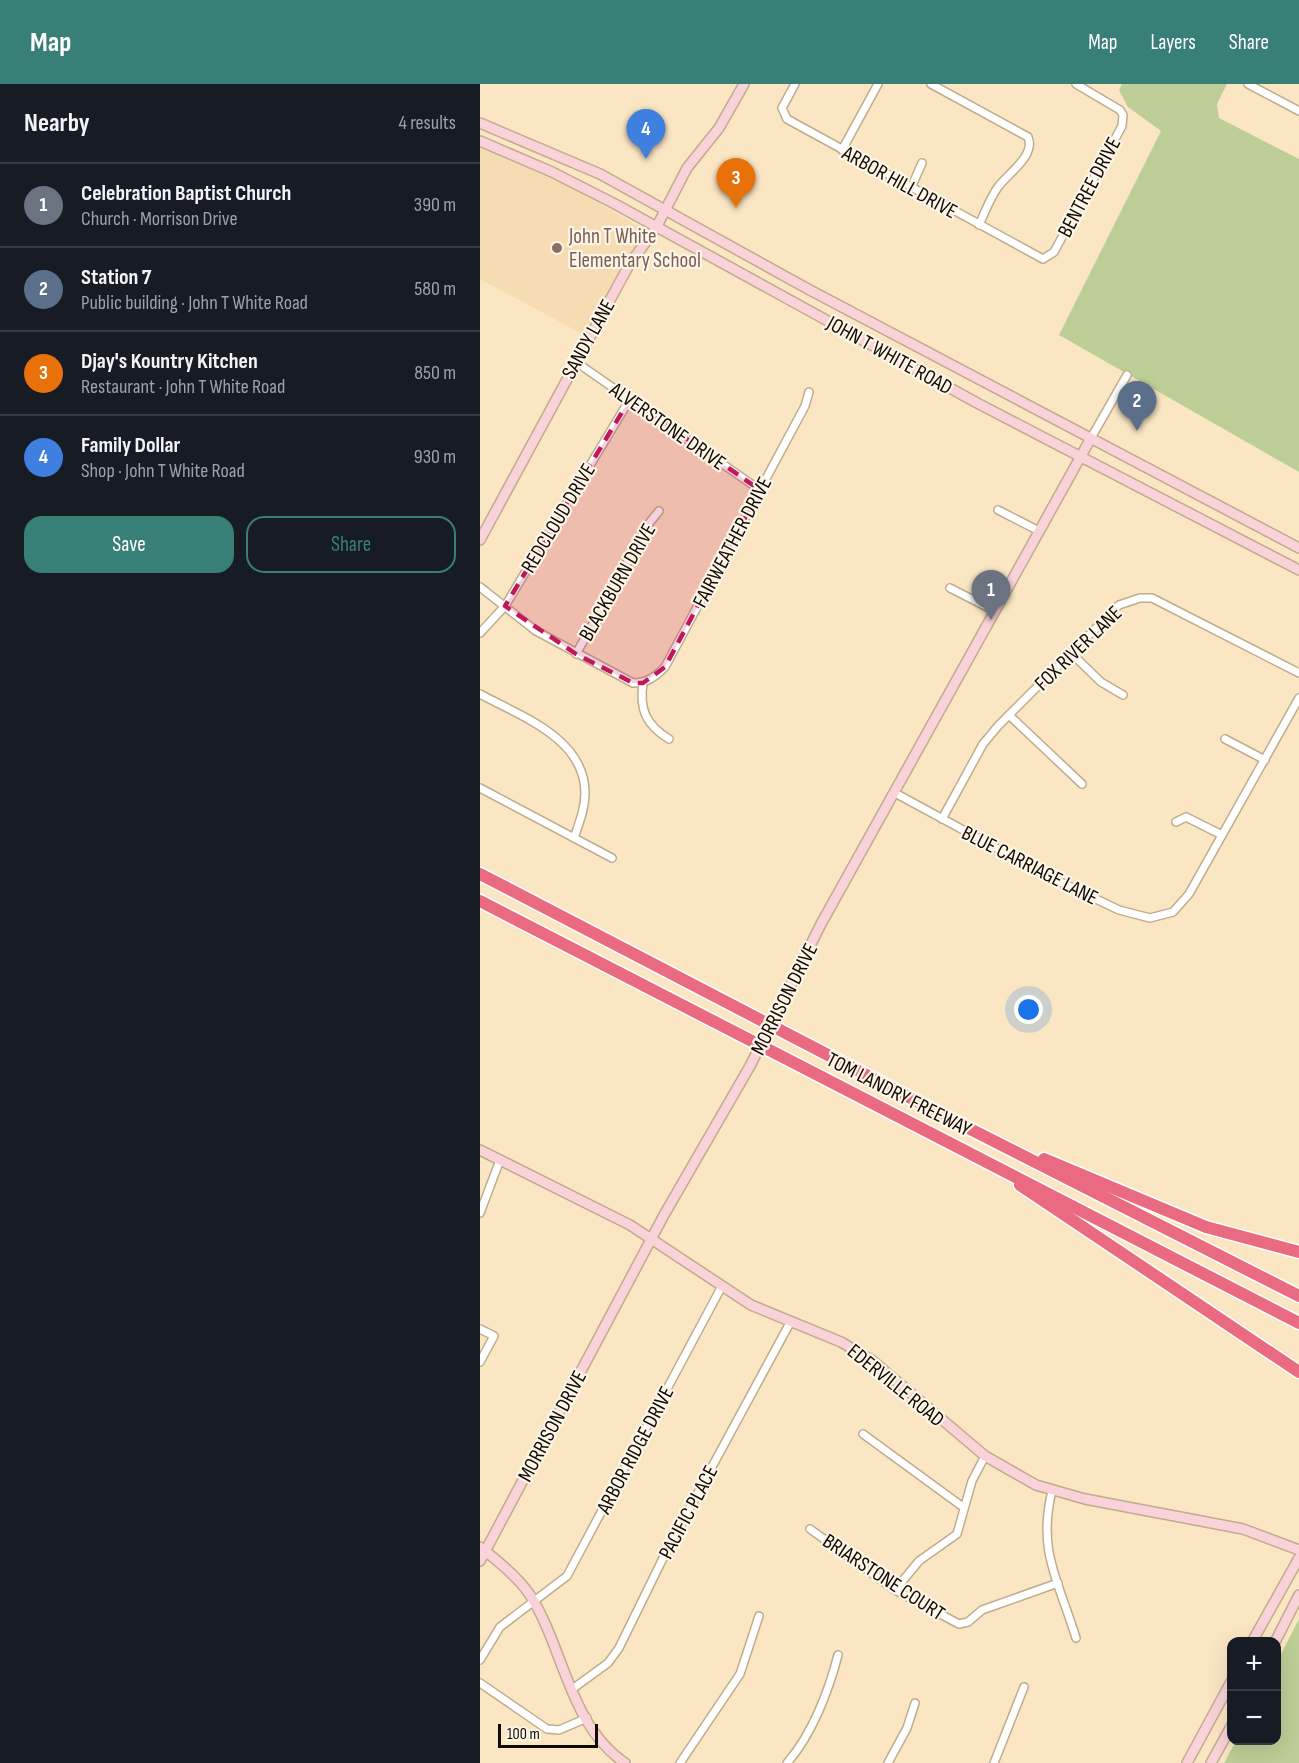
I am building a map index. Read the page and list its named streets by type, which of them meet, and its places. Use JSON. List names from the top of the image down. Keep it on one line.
{"streets":{"highway":["TOM LANDRY FREEWAY"],"street":["ARBOR HILL DRIVE","BENTREE DRIVE","SANDY LANE","JOHN T WHITE ROAD","ALVERSTONE DRIVE","REDCLOUD DRIVE","FAIRWEATHER DRIVE","BLACKBURN DRIVE","FOX RIVER LANE","BLUE CARRIAGE LANE","MORRISON DRIVE","EDERVILLE ROAD","ARBOR RIDGE DRIVE","PACIFIC PLACE","BRIARSTONE COURT"]},"crossings":[["ARBOR HILL DRIVE","BENTREE DRIVE"],["SANDY LANE","JOHN T WHITE ROAD"],["SANDY LANE","ALVERSTONE DRIVE"],["JOHN T WHITE ROAD","MORRISON DRIVE"],["ALVERSTONE DRIVE","REDCLOUD DRIVE"],["ALVERSTONE DRIVE","FAIRWEATHER DRIVE"],["FOX RIVER LANE","BLUE CARRIAGE LANE"],["BLUE CARRIAGE LANE","MORRISON DRIVE"],["MORRISON DRIVE","EDERVILLE ROAD"],["EDERVILLE ROAD","ARBOR RIDGE DRIVE"],["EDERVILLE ROAD","PACIFIC PLACE"]],"places":["John T White Elementary School"],"scale_bar":"100 m","page":{"header":"Map","nav":["Map","Layers","Share"],"heading":["Nearby","4 results"],"pins":["4","3","2","1"],"list":[{"mark":"1","name":"Celebration Baptist Church","note":"Church · Morrison Drive","value":"390 m"},{"mark":"2","name":"Station 7","note":"Public building · John T White Road","value":"580 m"},{"mark":"3","name":"Djay's Kountry Kitchen","note":"Restaurant · John T White Road","value":"850 m"},{"mark":"4","name":"Family Dollar","note":"Shop · John T White Road","value":"930 m"}],"buttons":["Save","Share"],"map_buttons":["+","−"],"scale":"100 m"}}
